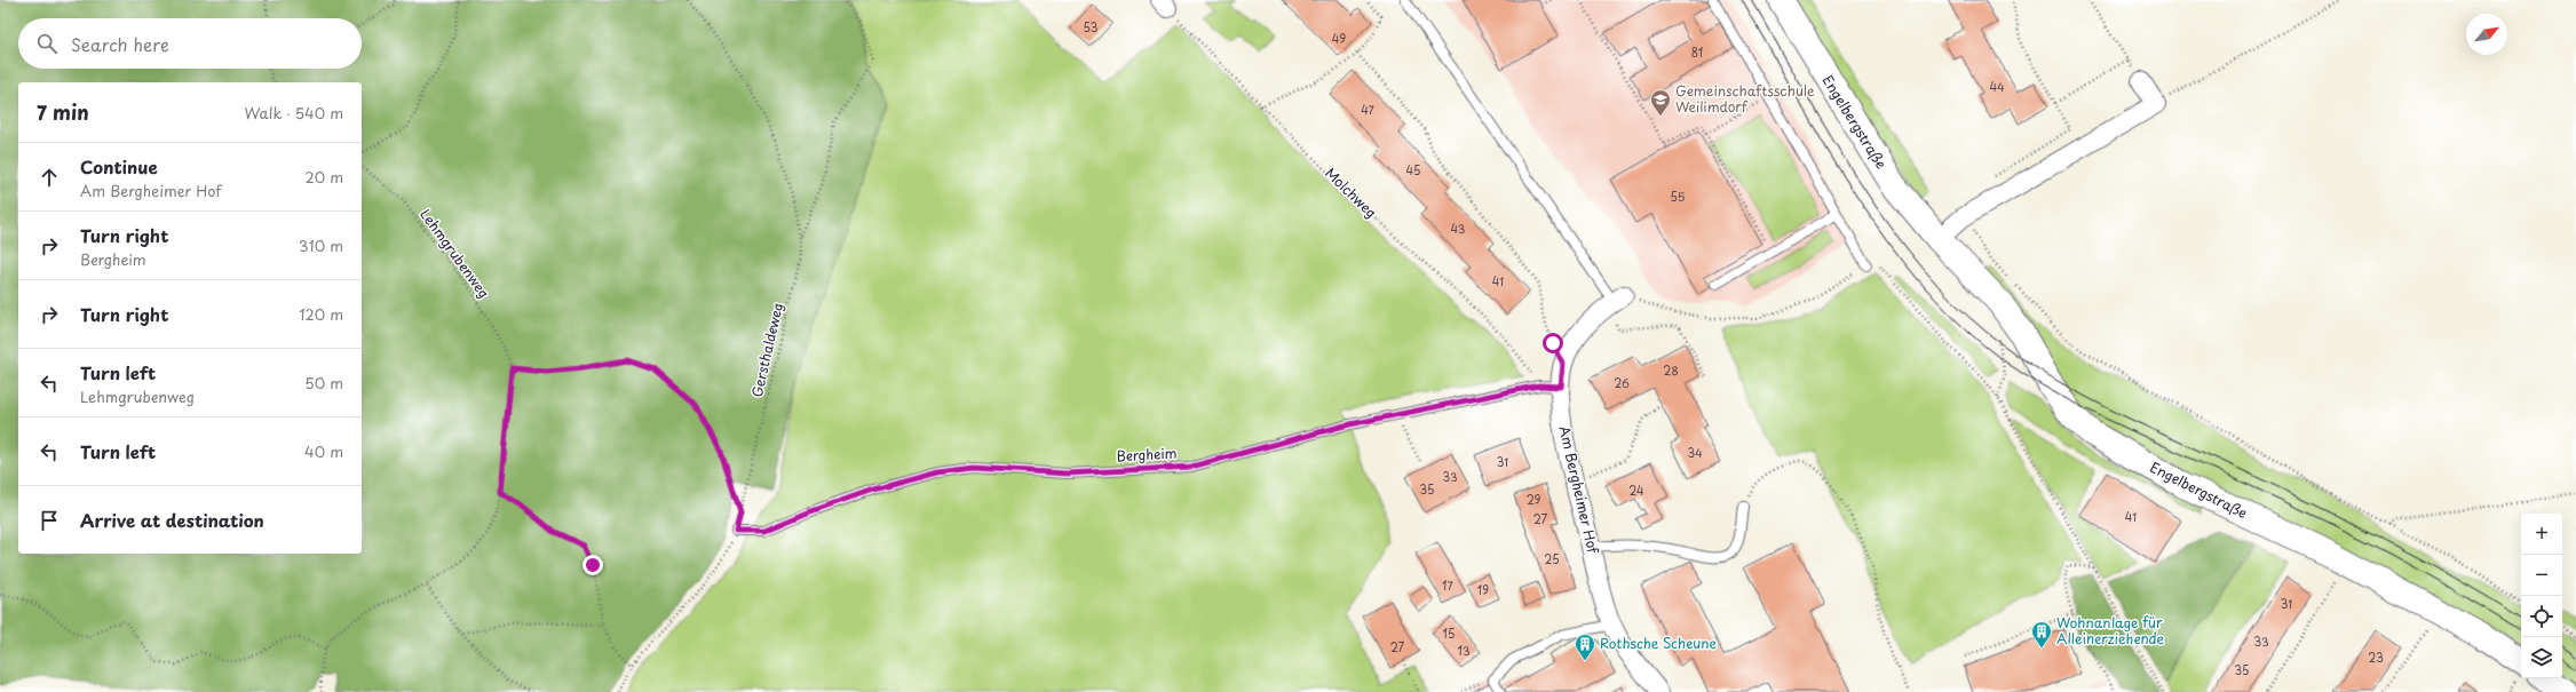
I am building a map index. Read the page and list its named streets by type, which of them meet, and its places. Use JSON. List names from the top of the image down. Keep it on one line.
{"streets":{"main road":["Engelbergstraße"],"street":["Am Bergheimer Hof"],"lane":["Bergheim"],"path":["Molchweg","Lehmgrubenweg","Gersthaldeweg"]},"crossings":[["Molchweg","Bergheim"],["Gersthaldeweg","Bergheim"],["Bergheim","Am Bergheimer Hof"]],"places":{"school or university":["Gemeinschaftsschule Weilimdorf"],"building":["Wohnanlage für Alleinerziehende","Rothsche Scheune"]},"house_numbers":["53","49","81","44","47","45","55","43","41","28","26","34","31","33","35","24","29","41","27","25","17","19","31","15","33","27","13","23","35"],"north":"top right","page":{"search":"Search here","heading":["7 min","Walk · 540 m"],"list":[["Continue","Am Bergheimer Hof","20 m"],["Turn right","Bergheim","310 m"],["Turn right","120 m"],["Turn left","Lehmgrubenweg","50 m"],["Turn left","40 m"],"Arrive at destination"],"map_buttons":["+","−"]}}
